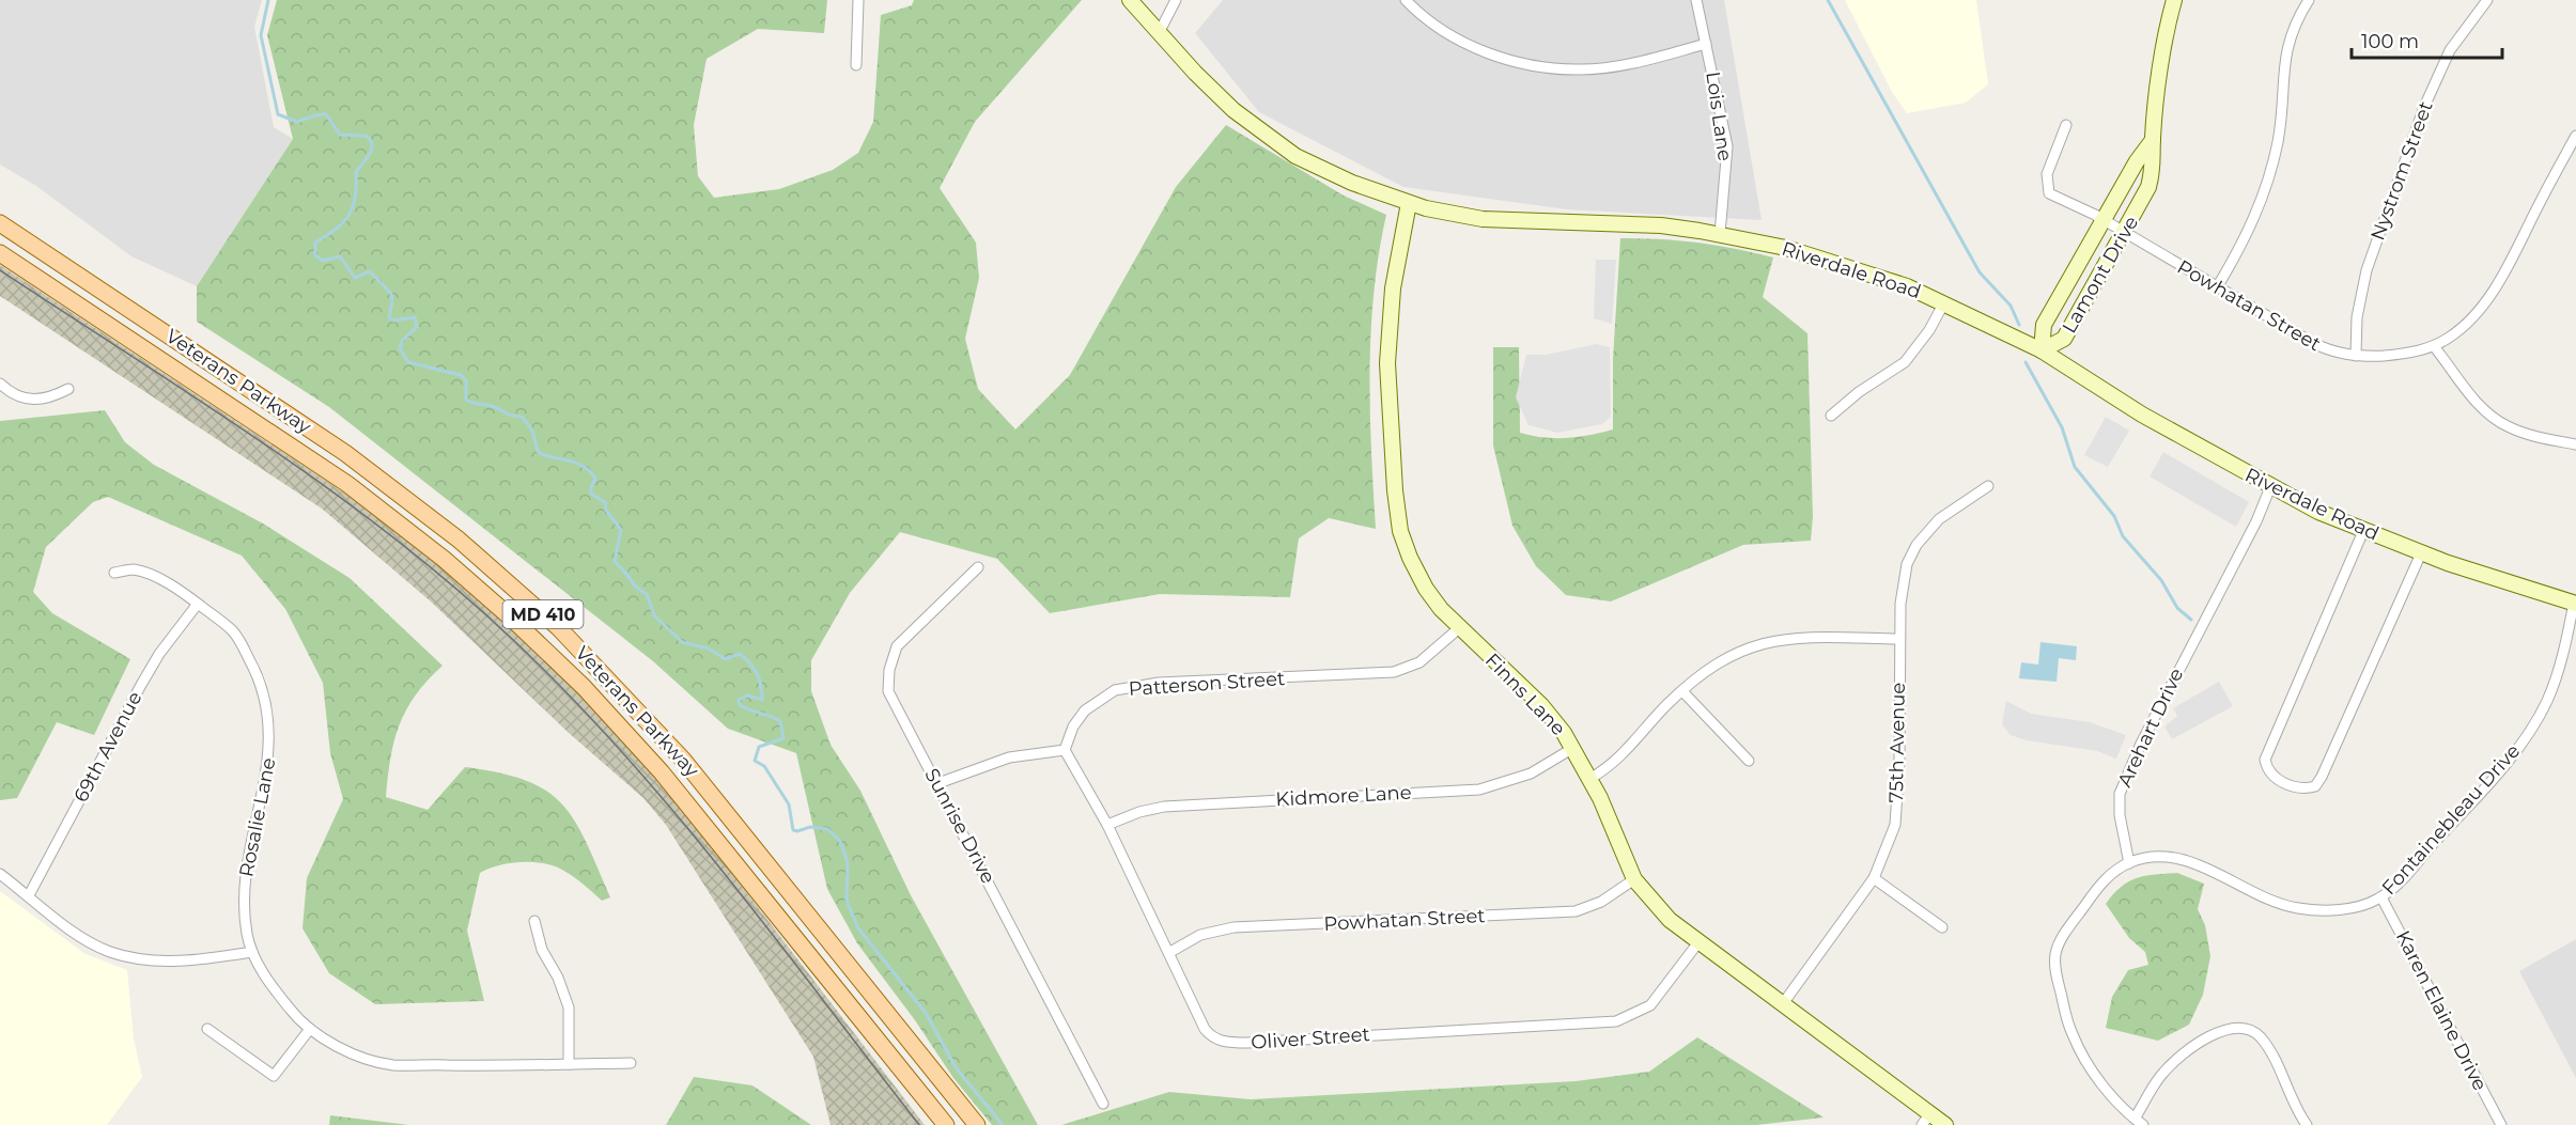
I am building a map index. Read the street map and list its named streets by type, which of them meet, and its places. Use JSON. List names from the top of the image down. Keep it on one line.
{"streets":{"main road":["Veterans Parkway","MD 410"],"street":["Lois Lane","Nystrom Street","Riverdale Road","Lamont Drive","Powhatan Street","Patterson Street","Finns Lane","Arehart Drive","75th Avenue","69th Avenue","Kidmore Lane","Rosalie Lane","Fontainebleau Drive","Sunrise Drive","Karen Elaine Drive","Oliver Street"]},"crossings":[["Lois Lane","Riverdale Road"],["Nystrom Street","Powhatan Street"],["Riverdale Road","Lamont Drive"],["Riverdale Road","Finns Lane"],["Riverdale Road","Arehart Drive"],["Riverdale Road","Fontainebleau Drive"],["Lamont Drive","Powhatan Street"],["Powhatan Street","Finns Lane"],["Powhatan Street","Oliver Street"],["Patterson Street","Finns Lane"],["Patterson Street","Oliver Street"],["Finns Lane","75th Avenue"],["Finns Lane","Kidmore Lane"],["Finns Lane","Oliver Street"],["Arehart Drive","Fontainebleau Drive"],["69th Avenue","Rosalie Lane"],["Kidmore Lane","Oliver Street"],["Fontainebleau Drive","Karen Elaine Drive"]],"scale_bar":"100 m"}
